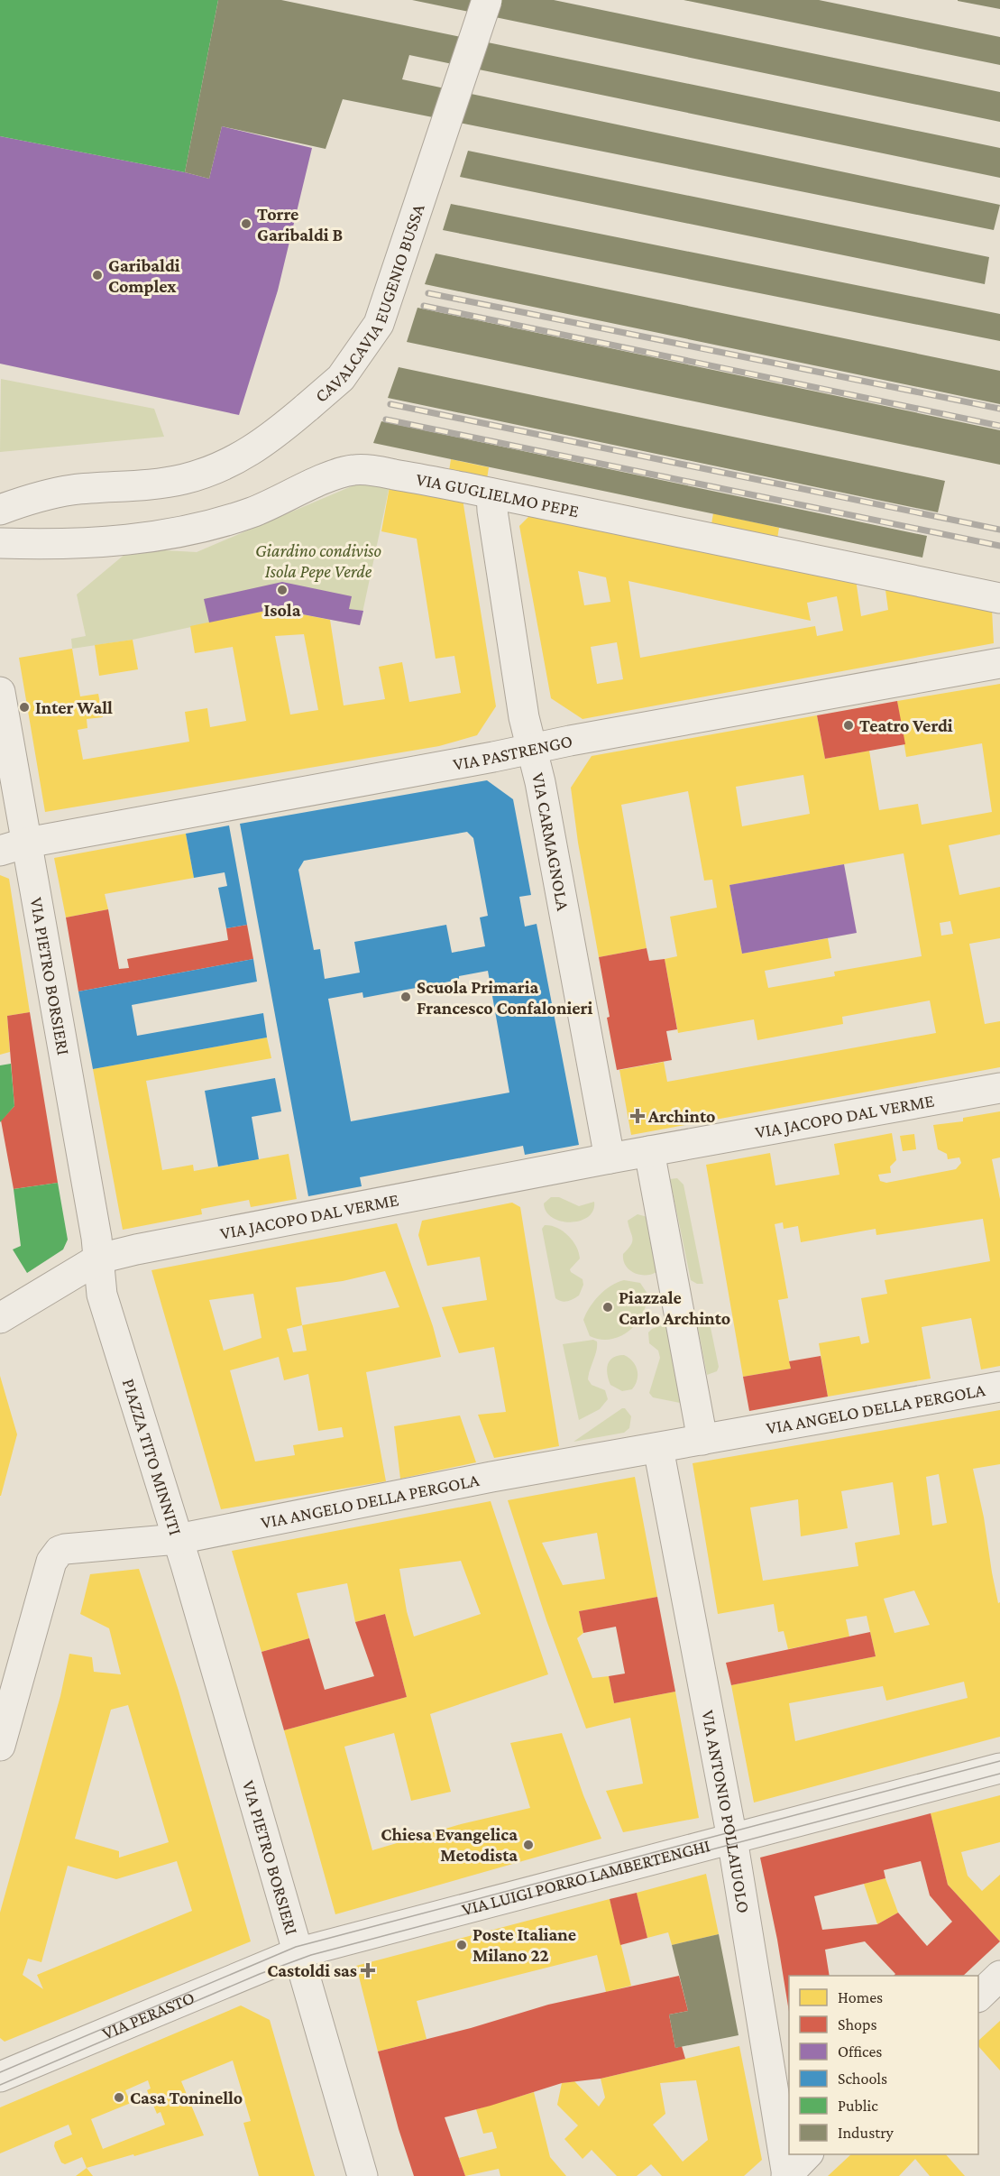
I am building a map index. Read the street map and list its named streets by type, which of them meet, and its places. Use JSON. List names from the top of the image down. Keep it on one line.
{"streets":{"street":["CAVALCAVIA EUGENIO BUSSA","VIA GUGLIELMO PEPE","VIA PASTRENGO","VIA CARMAGNOLA","VIA PIETRO BORSIERI","VIA JACOPO DAL VERME","VIA ANGELO DELLA PERGOLA","PIAZZA TITO MINNITI","VIA ANTONIO POLLAIUOLO","VIA LUIGI PORRO LAMBERTENGHI","VIA PERASTO"]},"crossings":[["VIA GUGLIELMO PEPE","VIA CARMAGNOLA"],["VIA PASTRENGO","VIA CARMAGNOLA"],["VIA PASTRENGO","VIA PIETRO BORSIERI"],["VIA CARMAGNOLA","VIA JACOPO DAL VERME"],["VIA PIETRO BORSIERI","VIA JACOPO DAL VERME"],["VIA PIETRO BORSIERI","VIA ANGELO DELLA PERGOLA"],["VIA PIETRO BORSIERI","PIAZZA TITO MINNITI"],["VIA PIETRO BORSIERI","VIA LUIGI PORRO LAMBERTENGHI"],["VIA PIETRO BORSIERI","VIA PERASTO"],["VIA JACOPO DAL VERME","PIAZZA TITO MINNITI"],["VIA ANGELO DELLA PERGOLA","PIAZZA TITO MINNITI"],["VIA ANGELO DELLA PERGOLA","VIA ANTONIO POLLAIUOLO"],["VIA ANTONIO POLLAIUOLO","VIA LUIGI PORRO LAMBERTENGHI"],["VIA LUIGI PORRO LAMBERTENGHI","VIA PERASTO"]],"parks":["Giardino condiviso Isola Pepe Verde"],"places":{"other":["Torre Garibaldi B","Garibaldi Complex","Isola","Inter Wall","Teatro Verdi","Scuola Primaria Francesco Confalonieri","Piazzale Carlo Archinto","Chiesa Evangelica Metodista","Poste Italiane Milano 22","Casa Toninello"],"health":["Archinto","Castoldi sas"]},"legend":["Homes","Shops","Offices","Schools","Public","Industry"]}
